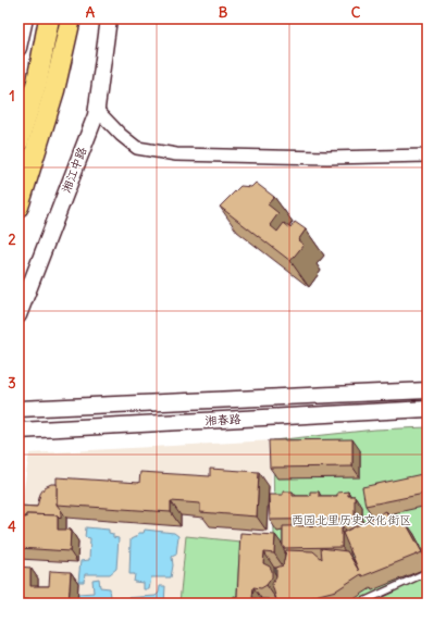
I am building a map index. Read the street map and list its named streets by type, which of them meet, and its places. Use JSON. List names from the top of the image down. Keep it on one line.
{"streets":{"street":["湘江中路","湘春路"]},"parks":["西园北里历史文化街区"],"grid":{"columns":["A","B","C"],"rows":["1","2","3","4"]}}
